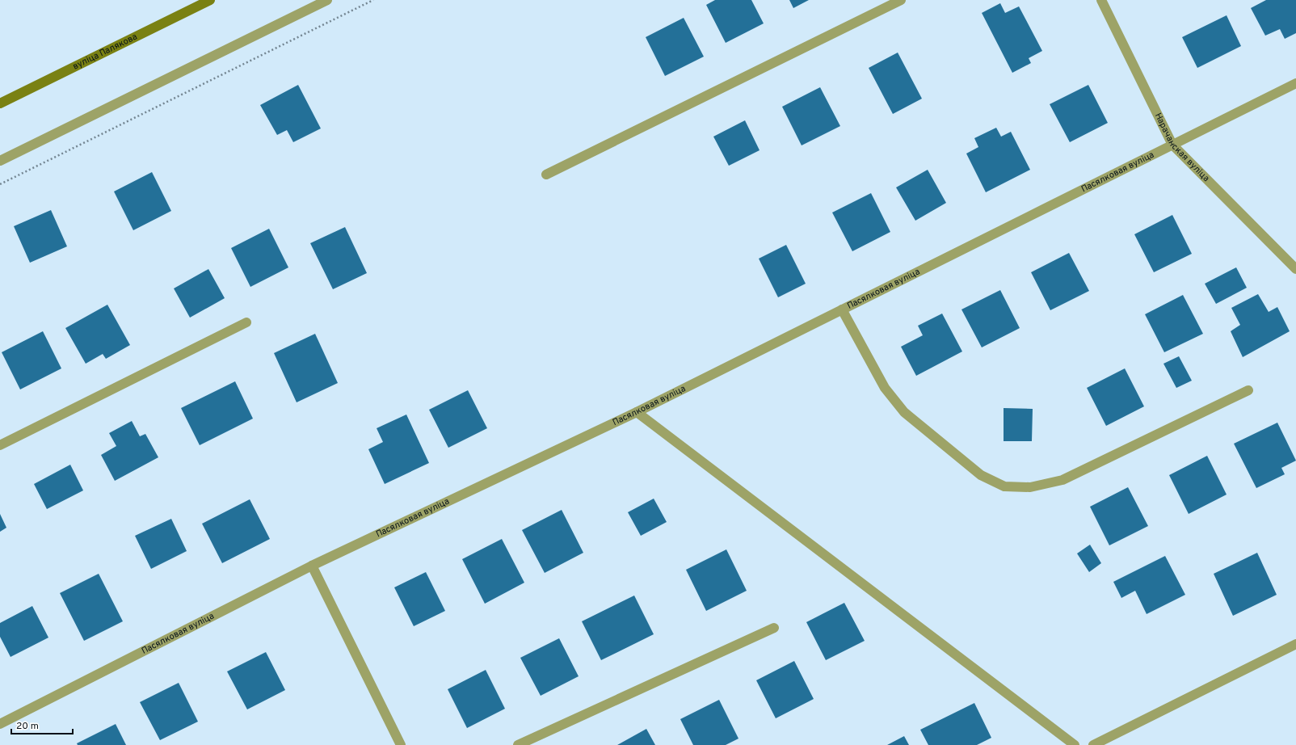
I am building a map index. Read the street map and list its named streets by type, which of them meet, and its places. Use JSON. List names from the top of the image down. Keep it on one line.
{"streets":{"street":["вуліца Палякова","Нарачанская вуліца","Пасялковая вуліца"]},"crossings":[["Нарачанская вуліца","Пасялковая вуліца"]],"scale_bar":"20 m"}
